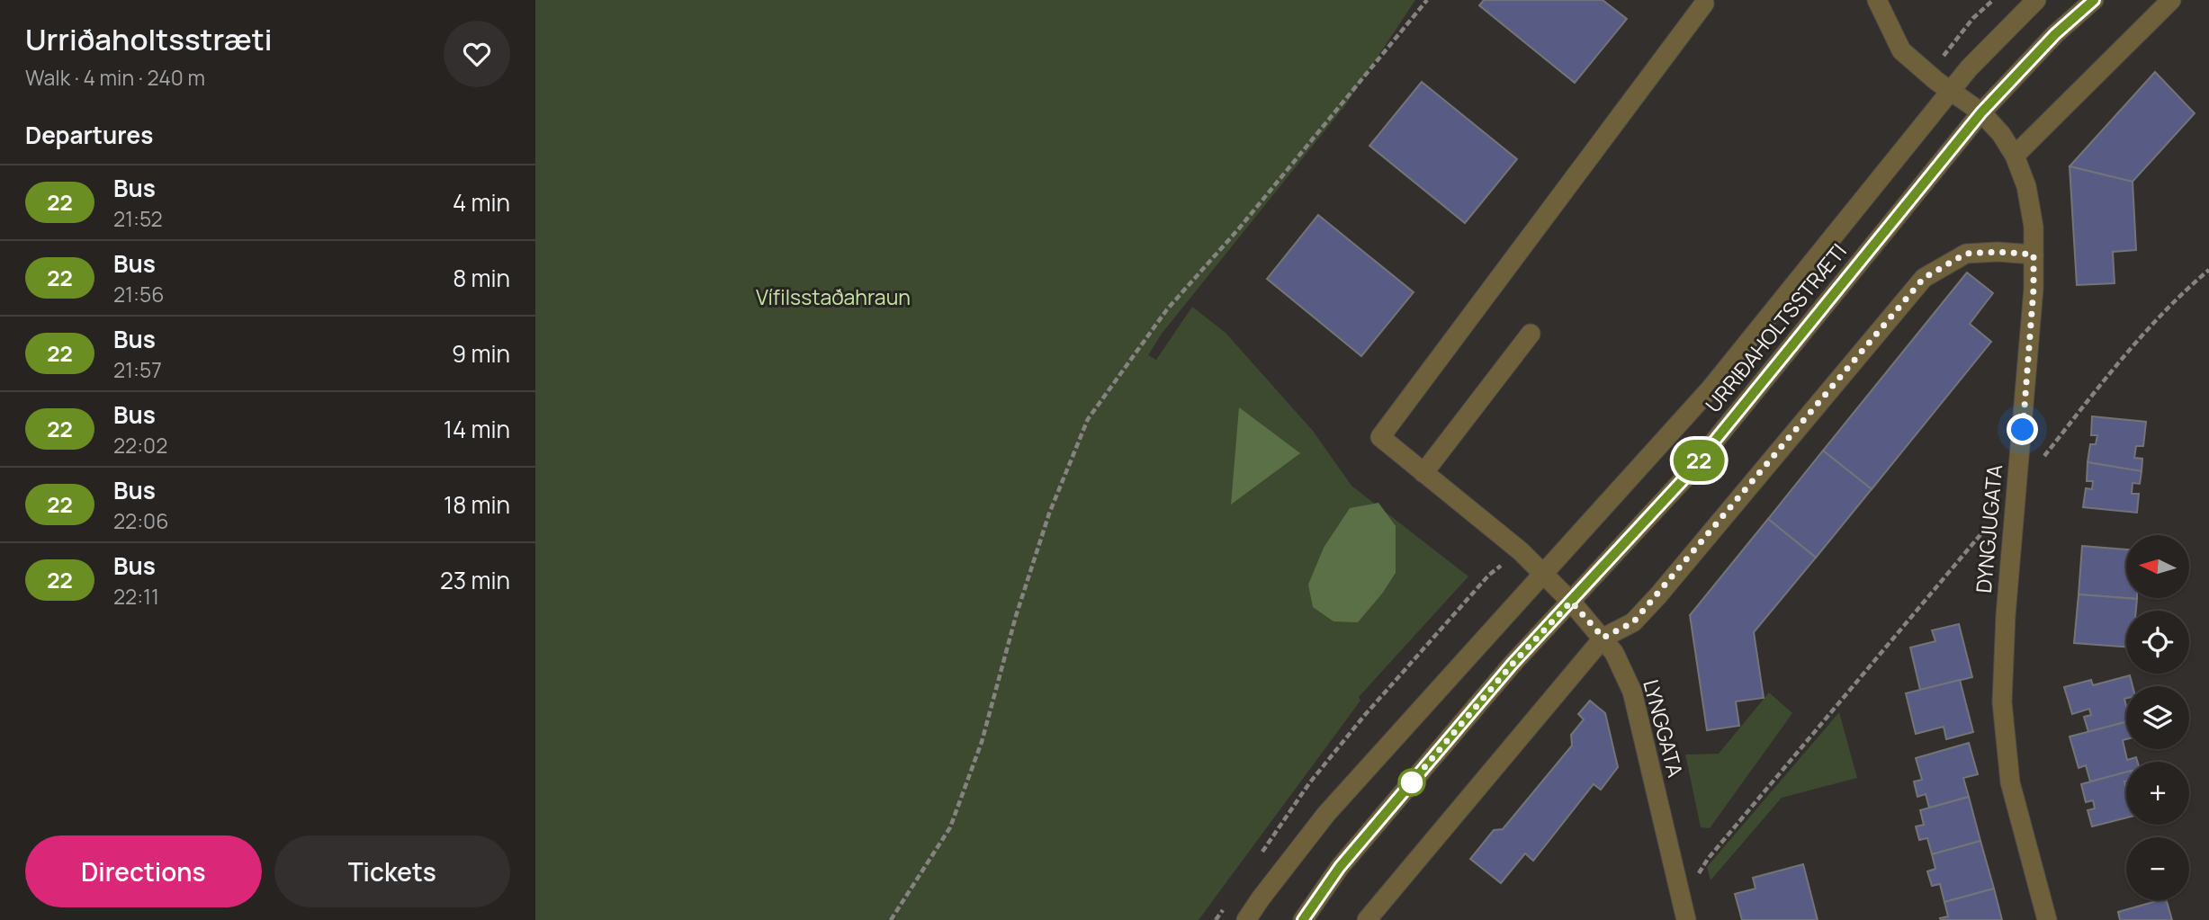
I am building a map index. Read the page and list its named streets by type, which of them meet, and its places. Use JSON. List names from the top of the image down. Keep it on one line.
{"streets":{"street":["URRIÐAHOLTSSTRÆTI","DYNGJUGATA","LYNGGATA"]},"crossings":[["URRIÐAHOLTSSTRÆTI","DYNGJUGATA"],["URRIÐAHOLTSSTRÆTI","LYNGGATA"]],"parks":["Vífilsstaðahraun"],"lines":["bus line 22"],"north":"left","page":{"heading":[["Urriðaholtsstræti","Walk · 4 min · 240 m"],"Departures"],"on_map":"22","list":[{"mark":"22","name":"Bus","note":"21:52","value":"4 min"},{"mark":"22","name":"Bus","note":"21:56","value":"8 min"},{"mark":"22","name":"Bus","note":"21:57","value":"9 min"},{"mark":"22","name":"Bus","note":"22:02","value":"14 min"},{"mark":"22","name":"Bus","note":"22:06","value":"18 min"},{"mark":"22","name":"Bus","note":"22:11","value":"23 min"}],"map_buttons":["+","−"],"buttons":["Directions","Tickets"]}}
